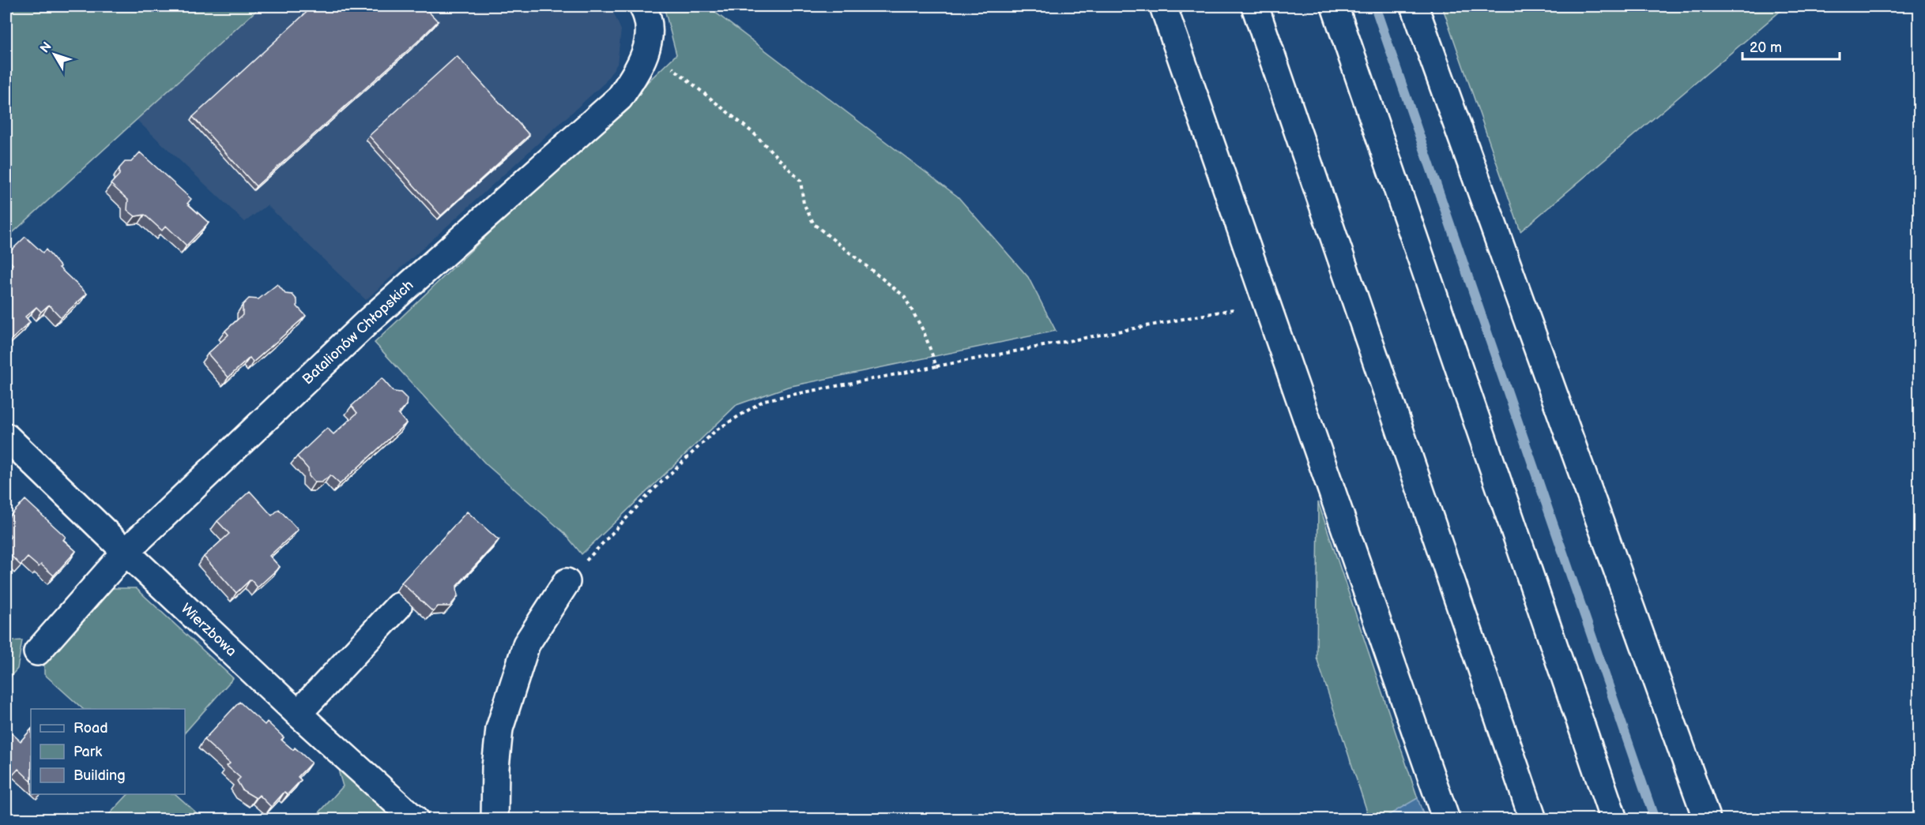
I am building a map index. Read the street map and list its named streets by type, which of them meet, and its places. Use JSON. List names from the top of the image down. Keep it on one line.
{"streets":{"main road":["Batalionów Chłopskich","Wierzbowa"]},"crossings":[["Batalionów Chłopskich","Wierzbowa"]],"legend":["Road","Park","Building"],"scale_bar":"20 m","north":"top left"}
